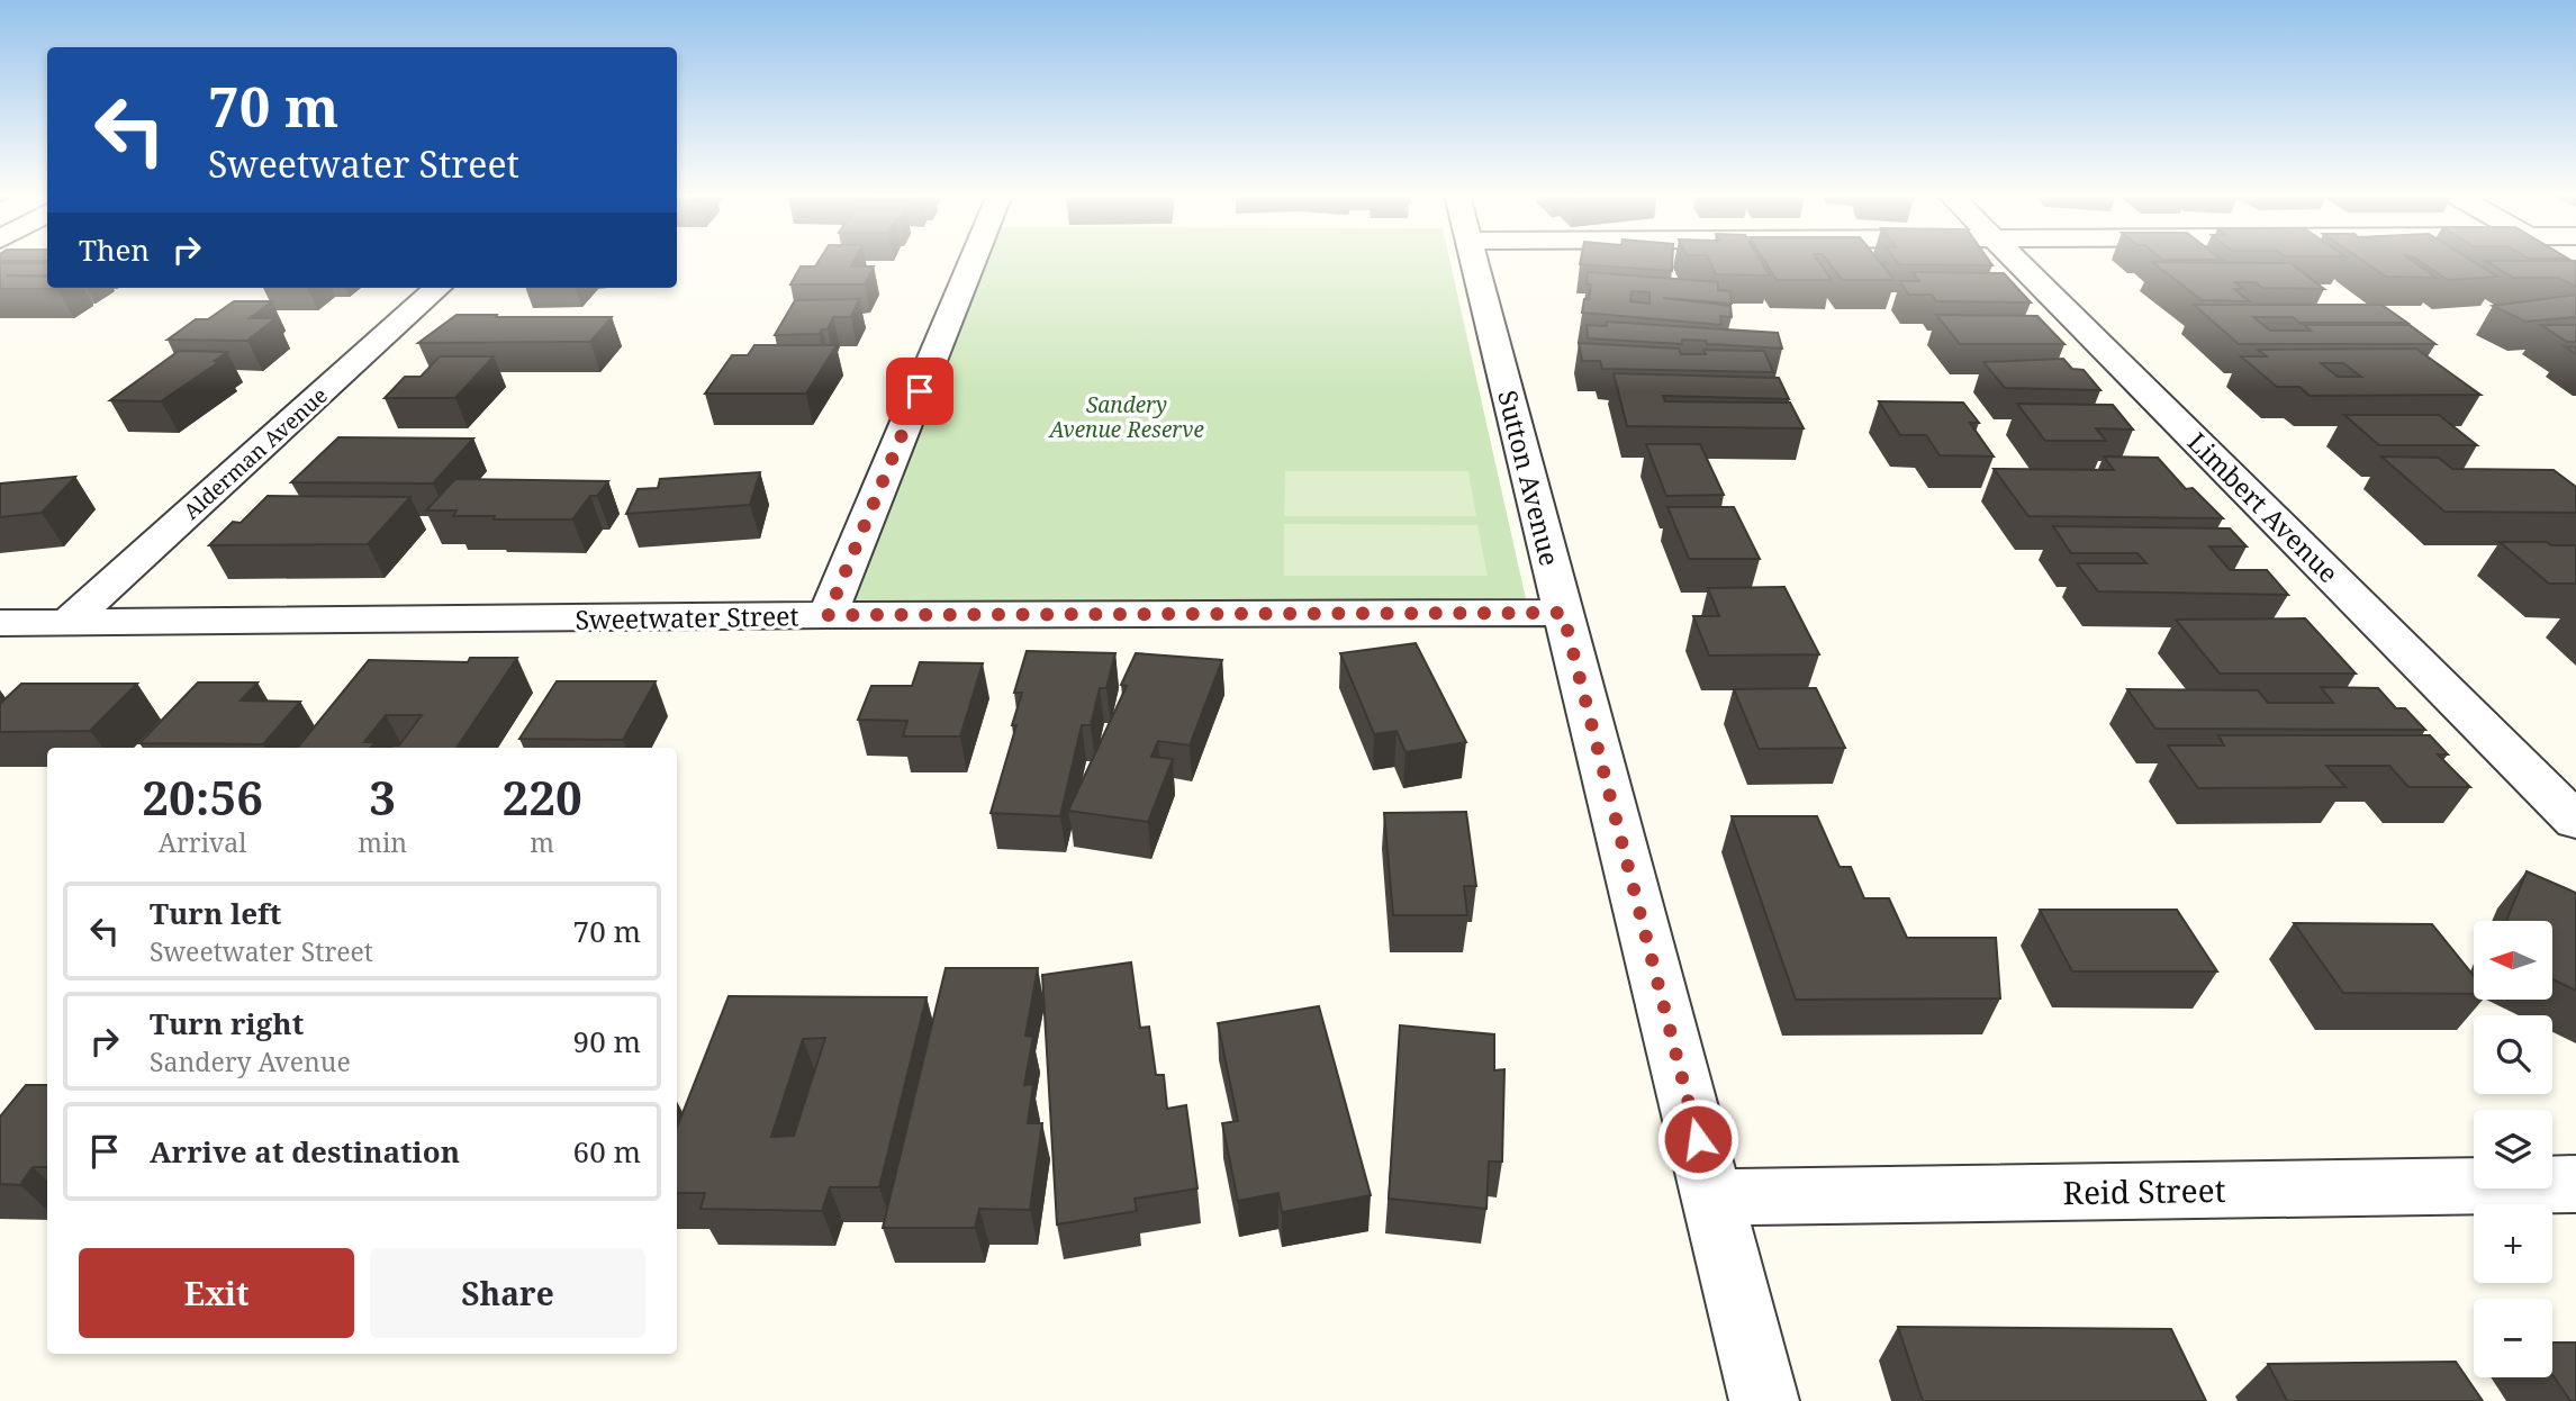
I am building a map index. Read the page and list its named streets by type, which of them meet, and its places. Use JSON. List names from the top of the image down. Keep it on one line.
{"streets":{"street":["Alderman Avenue","Sutton Avenue","Limbert Avenue","Sweetwater Street","Reid Street"]},"crossings":[["Alderman Avenue","Sweetwater Street"],["Sutton Avenue","Sweetwater Street"],["Sutton Avenue","Reid Street"]],"parks":["Sandery Avenue Reserve"],"north":"left","page":{"turn":["70 m","Sweetwater Street"],"then":"Then","eta":["20:56","Arrival","3","min","220","m"],"list":[{"name":"Turn left","note":"Sweetwater Street","value":"70 m"},{"name":"Turn right","note":"Sandery Avenue","value":"90 m"},{"name":"Arrive at destination","value":"60 m"}],"map_buttons":["+","−"],"buttons":["Exit","Share"]}}
